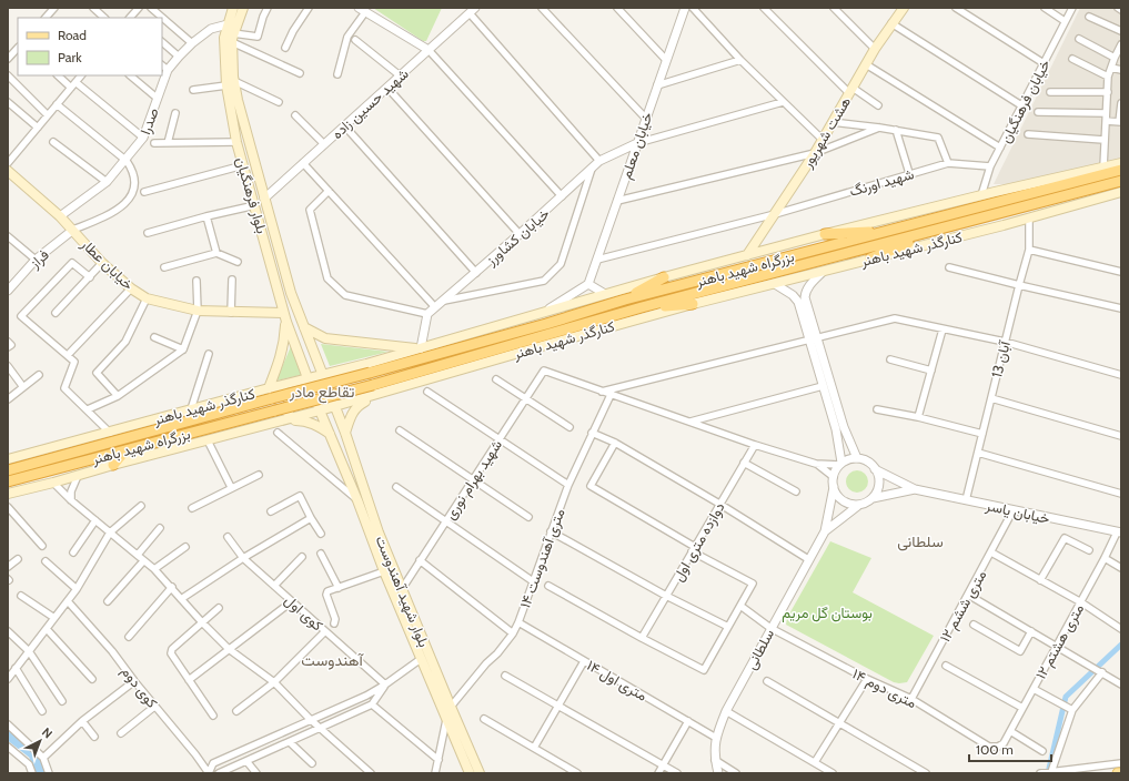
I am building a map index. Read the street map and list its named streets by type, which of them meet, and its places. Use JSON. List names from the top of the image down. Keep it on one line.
{"streets":{"highway":["بزرگراه شهید باهنر"],"main road":["هشت شهریور","بلوار فرهنگیان","کنارگذر شهید باهنر","خیابان عطار","بلوار شهید آهندوست"],"street":["خیابان فرهنگیان","شهید حسین زاده","صدرا","خیابان معلم","شهید اورنگ","خیابان کشاورز","فراز","13 آبان","شهید بهرام نوری","خیابان یاسر","دوازده متری اول","۱۴ متری آهندوست","۱۲ متری ششم","کوی اول","۱۲ متری هشتم","سلطانی","۱۴ متری اول","کوی دوم","۱۴ متری دوم"]},"crossings":[["خیابان فرهنگیان","شهید اورنگ"],["خیابان فرهنگیان","کنارگذر شهید باهنر"],["شهید حسین زاده","بلوار فرهنگیان"],["صدرا","بلوار فرهنگیان"],["صدرا","خیابان عطار"],["هشت شهریور","شهید اورنگ"],["هشت شهریور","کنارگذر شهید باهنر"],["خیابان معلم","شهید اورنگ"],["خیابان معلم","خیابان کشاورز"],["بلوار فرهنگیان","کنارگذر شهید باهنر"],["بلوار فرهنگیان","خیابان عطار"],["بلوار فرهنگیان","بلوار شهید آهندوست"],["کنارگذر شهید باهنر","بزرگراه شهید باهنر"],["کنارگذر شهید باهنر","13 آبان"],["کنارگذر شهید باهنر","بلوار شهید آهندوست"],["فراز","خیابان عطار"],["13 آبان","خیابان یاسر"],["شهید بهرام نوری","بلوار شهید آهندوست"],["خیابان یاسر","۱۲ متری ششم"],["خیابان یاسر","۱۲ متری هشتم"],["۱۴ متری آهندوست","بلوار شهید آهندوست"],["۱۴ متری آهندوست","۱۴ متری اول"],["۱۲ متری ششم","۱۴ متری دوم"],["۱۲ متری هشتم","۱۴ متری دوم"],["سلطانی","۱۴ متری اول"],["سلطانی","۱۴ متری دوم"]],"districts":["تقاطع مادر","سلطانی","آهندوست"],"parks":["بوستان گل مریم"],"legend":["Road","Park"],"scale_bar":"100 m","north":"top right"}
